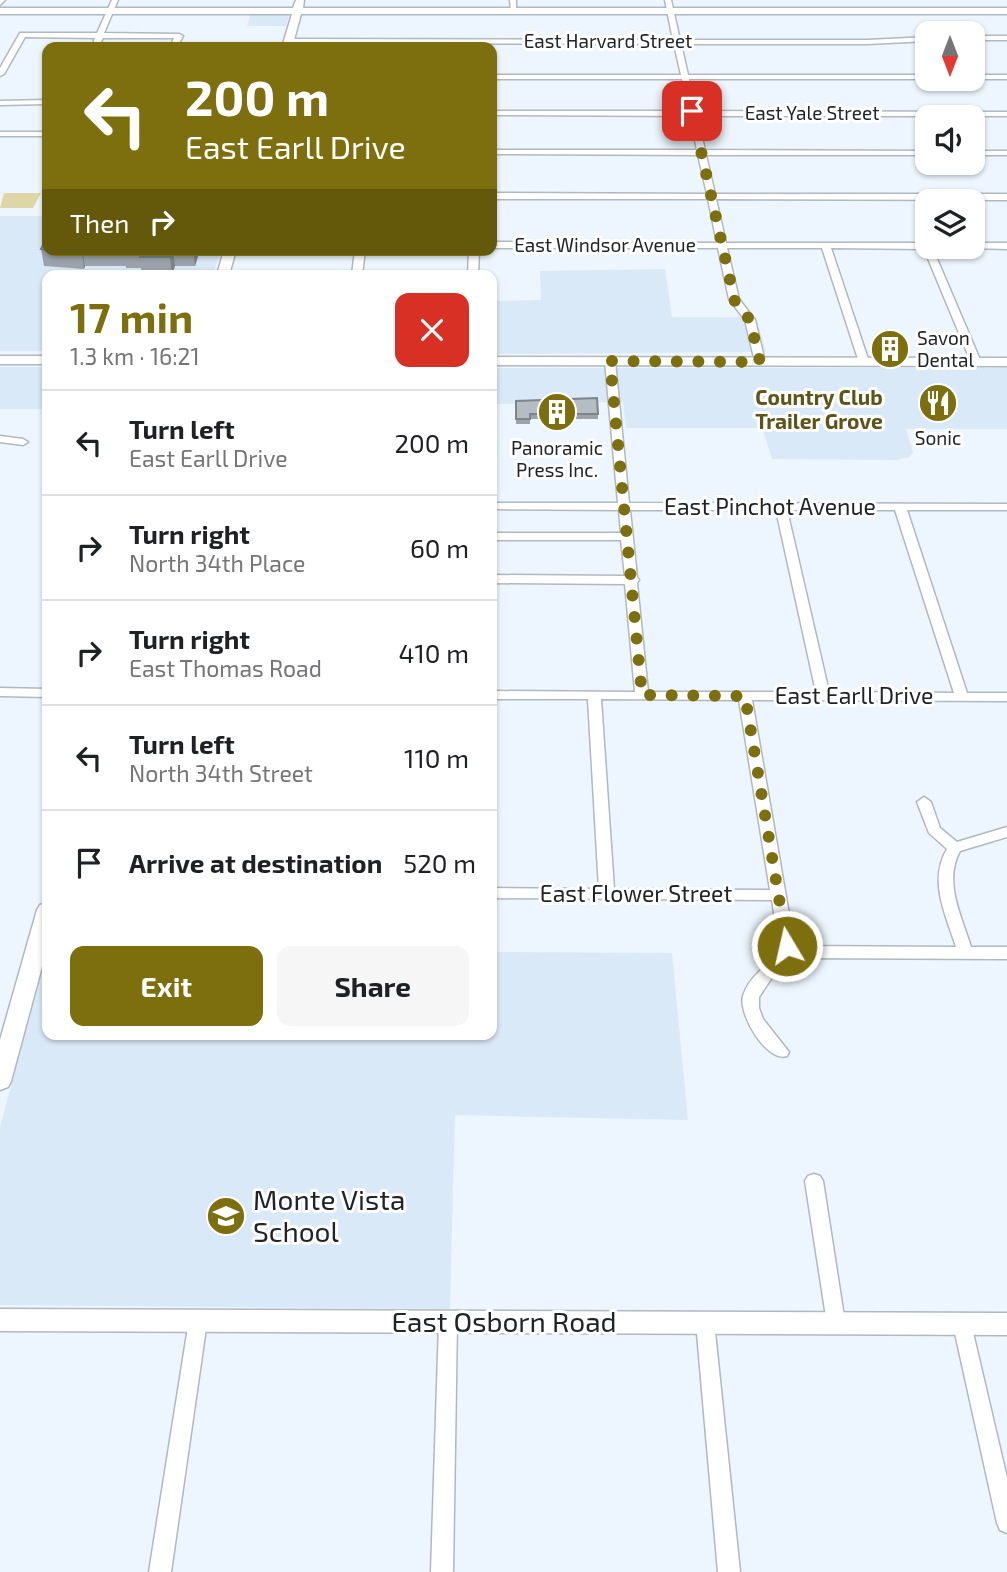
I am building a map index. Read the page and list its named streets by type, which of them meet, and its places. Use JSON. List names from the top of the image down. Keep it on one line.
{"streets":{"main road":["East Osborn Road"],"street":["East Harvard Street","East Yale Street","East Windsor Avenue","East Pinchot Avenue","East Earll Drive","East Flower Street"]},"districts":["Country Club Trailer Grove"],"places":{"building":["Savon Dental","Panoramic Press Inc."],"restaurant":["Sonic"],"school or university":["Monte Vista School"]},"north":"bottom","page":{"turn":["200 m","East Earll Drive"],"then":"Then","heading":["17 min","1.3 km · 16:21"],"list":[{"name":"Turn left","note":"East Earll Drive","value":"200 m"},{"name":"Turn right","note":"North 34th Place","value":"60 m"},{"name":"Turn right","note":"East Thomas Road","value":"410 m"},{"name":"Turn left","note":"North 34th Street","value":"110 m"},{"name":"Arrive at destination","value":"520 m"}],"buttons":["Exit","Share"]}}
